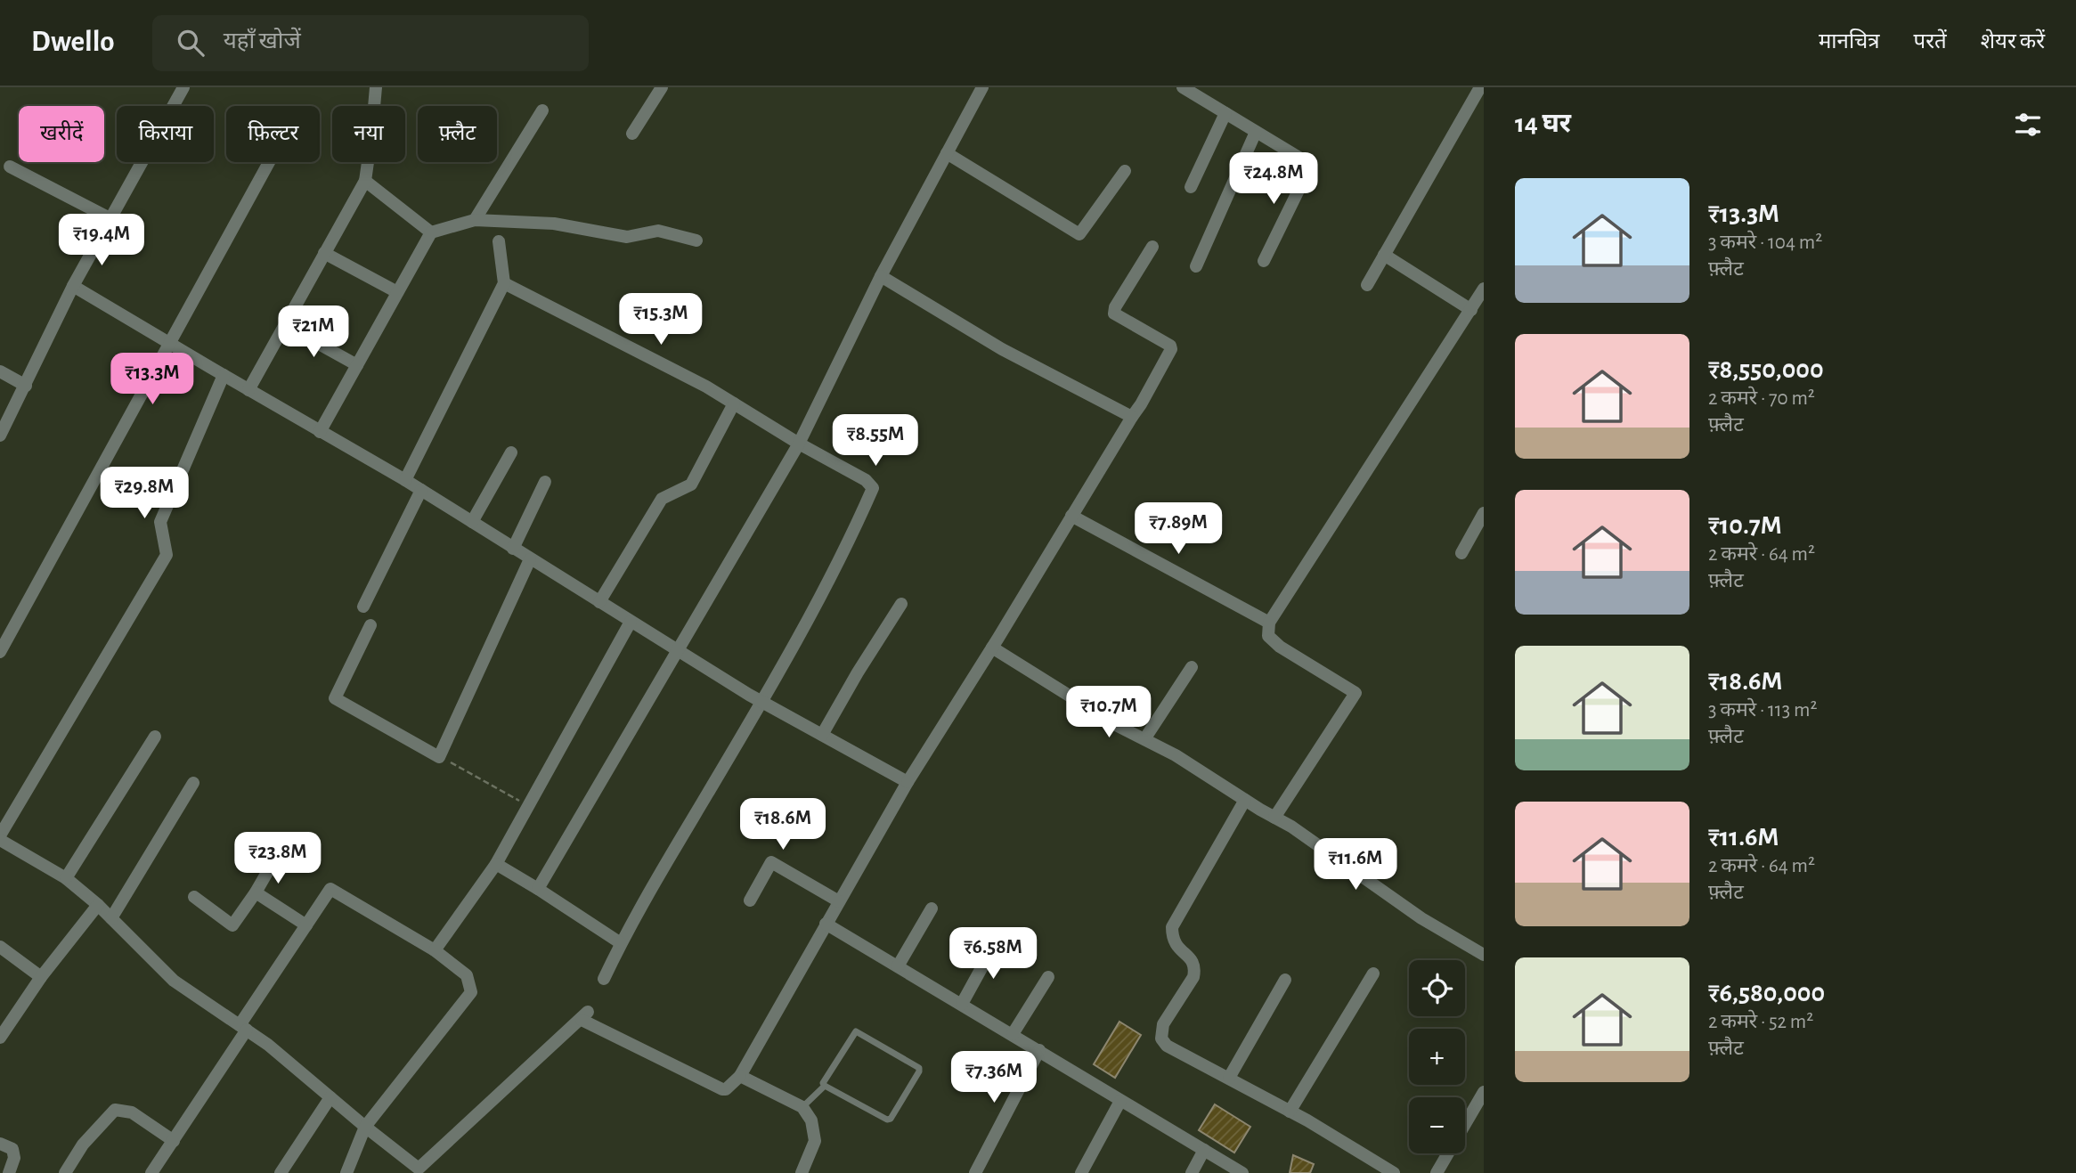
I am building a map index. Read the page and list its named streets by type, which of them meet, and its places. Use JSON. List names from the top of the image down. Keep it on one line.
{"page":{"header":"Dwello","search":"यहाँ खोजें","nav":["मानचित्र","परतें","शेयर करें"],"heading":"14 घर","chip":["खरीदें","किराया","फ़िल्टर","नया","फ़्लैट"],"price":["₹24.8M","₹19.4M","₹15.3M","₹21M","₹13.3M","₹8.55M","₹29.8M","₹7.89M","₹10.7M","₹18.6M","₹23.8M","₹11.6M","₹6.58M","₹7.36M"],"list":[{"name":"₹13.3M","note":"3 कमरे · 104 m² · फ़्लैट"},{"name":"₹8,550,000","note":"2 कमरे · 70 m² · फ़्लैट"},{"name":"₹10.7M","note":"2 कमरे · 64 m² · फ़्लैट"},{"name":"₹18.6M","note":"3 कमरे · 113 m² · फ़्लैट"},{"name":"₹11.6M","note":"2 कमरे · 64 m² · फ़्लैट"},{"name":"₹6,580,000","note":"2 कमरे · 52 m² · फ़्लैट"}],"map_buttons":["+","−"]}}
